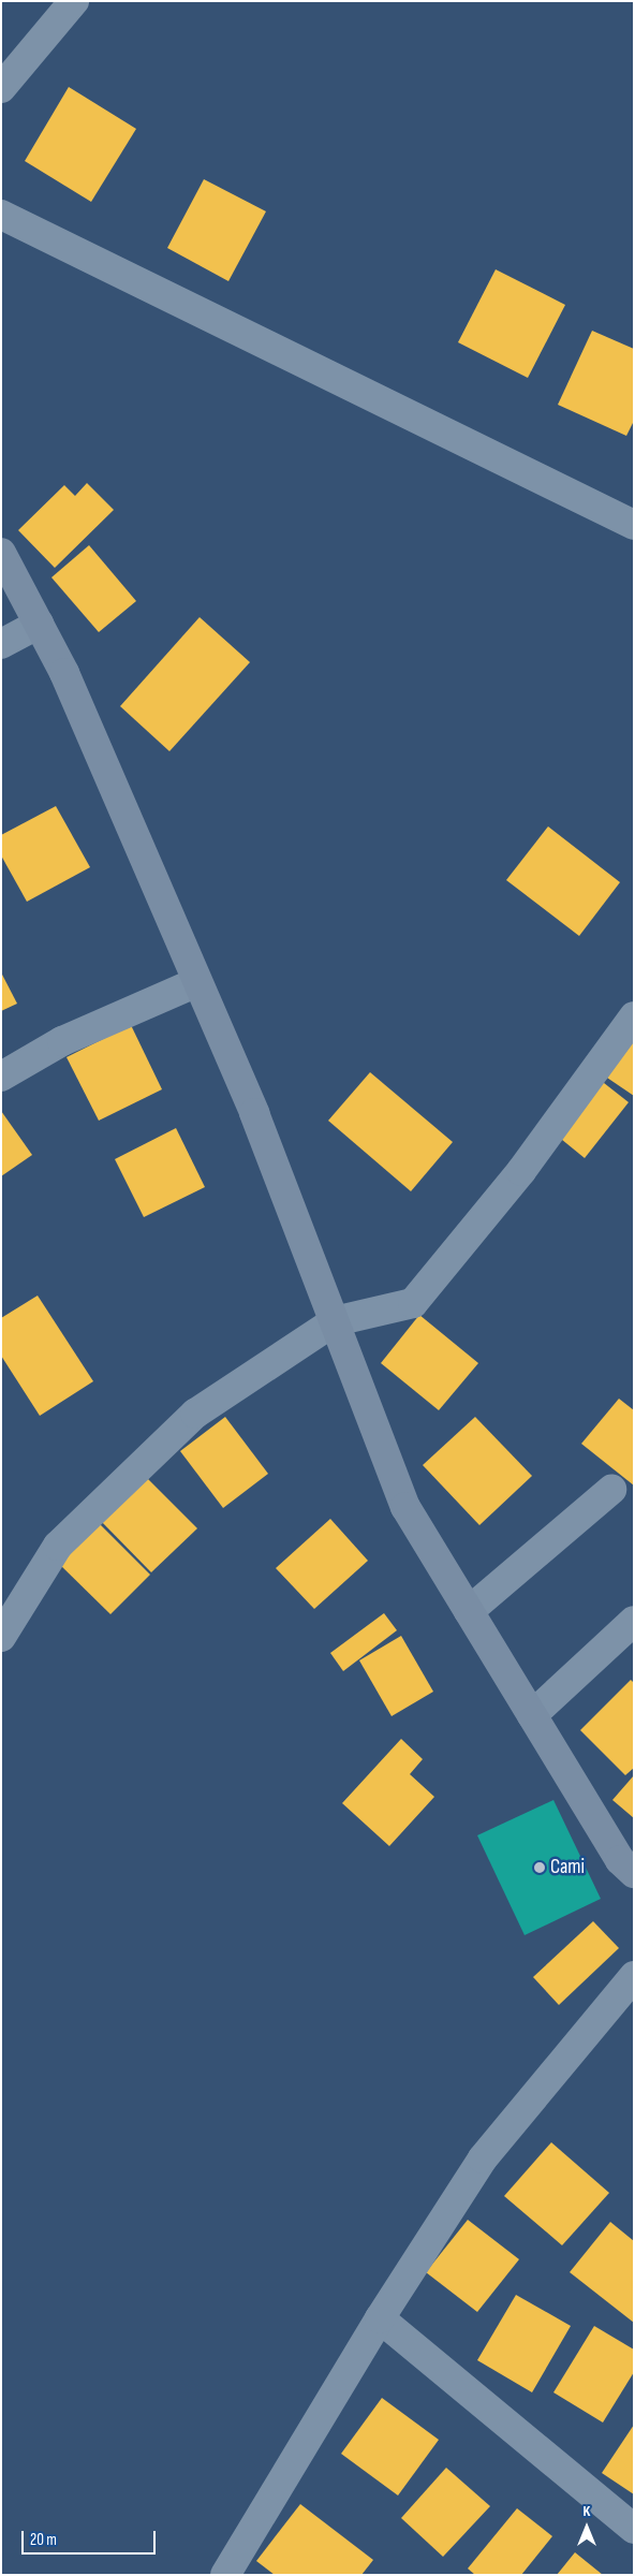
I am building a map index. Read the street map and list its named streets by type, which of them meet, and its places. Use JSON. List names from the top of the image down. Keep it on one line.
{"places":["Cami"],"scale_bar":"20 m","north":"top"}
